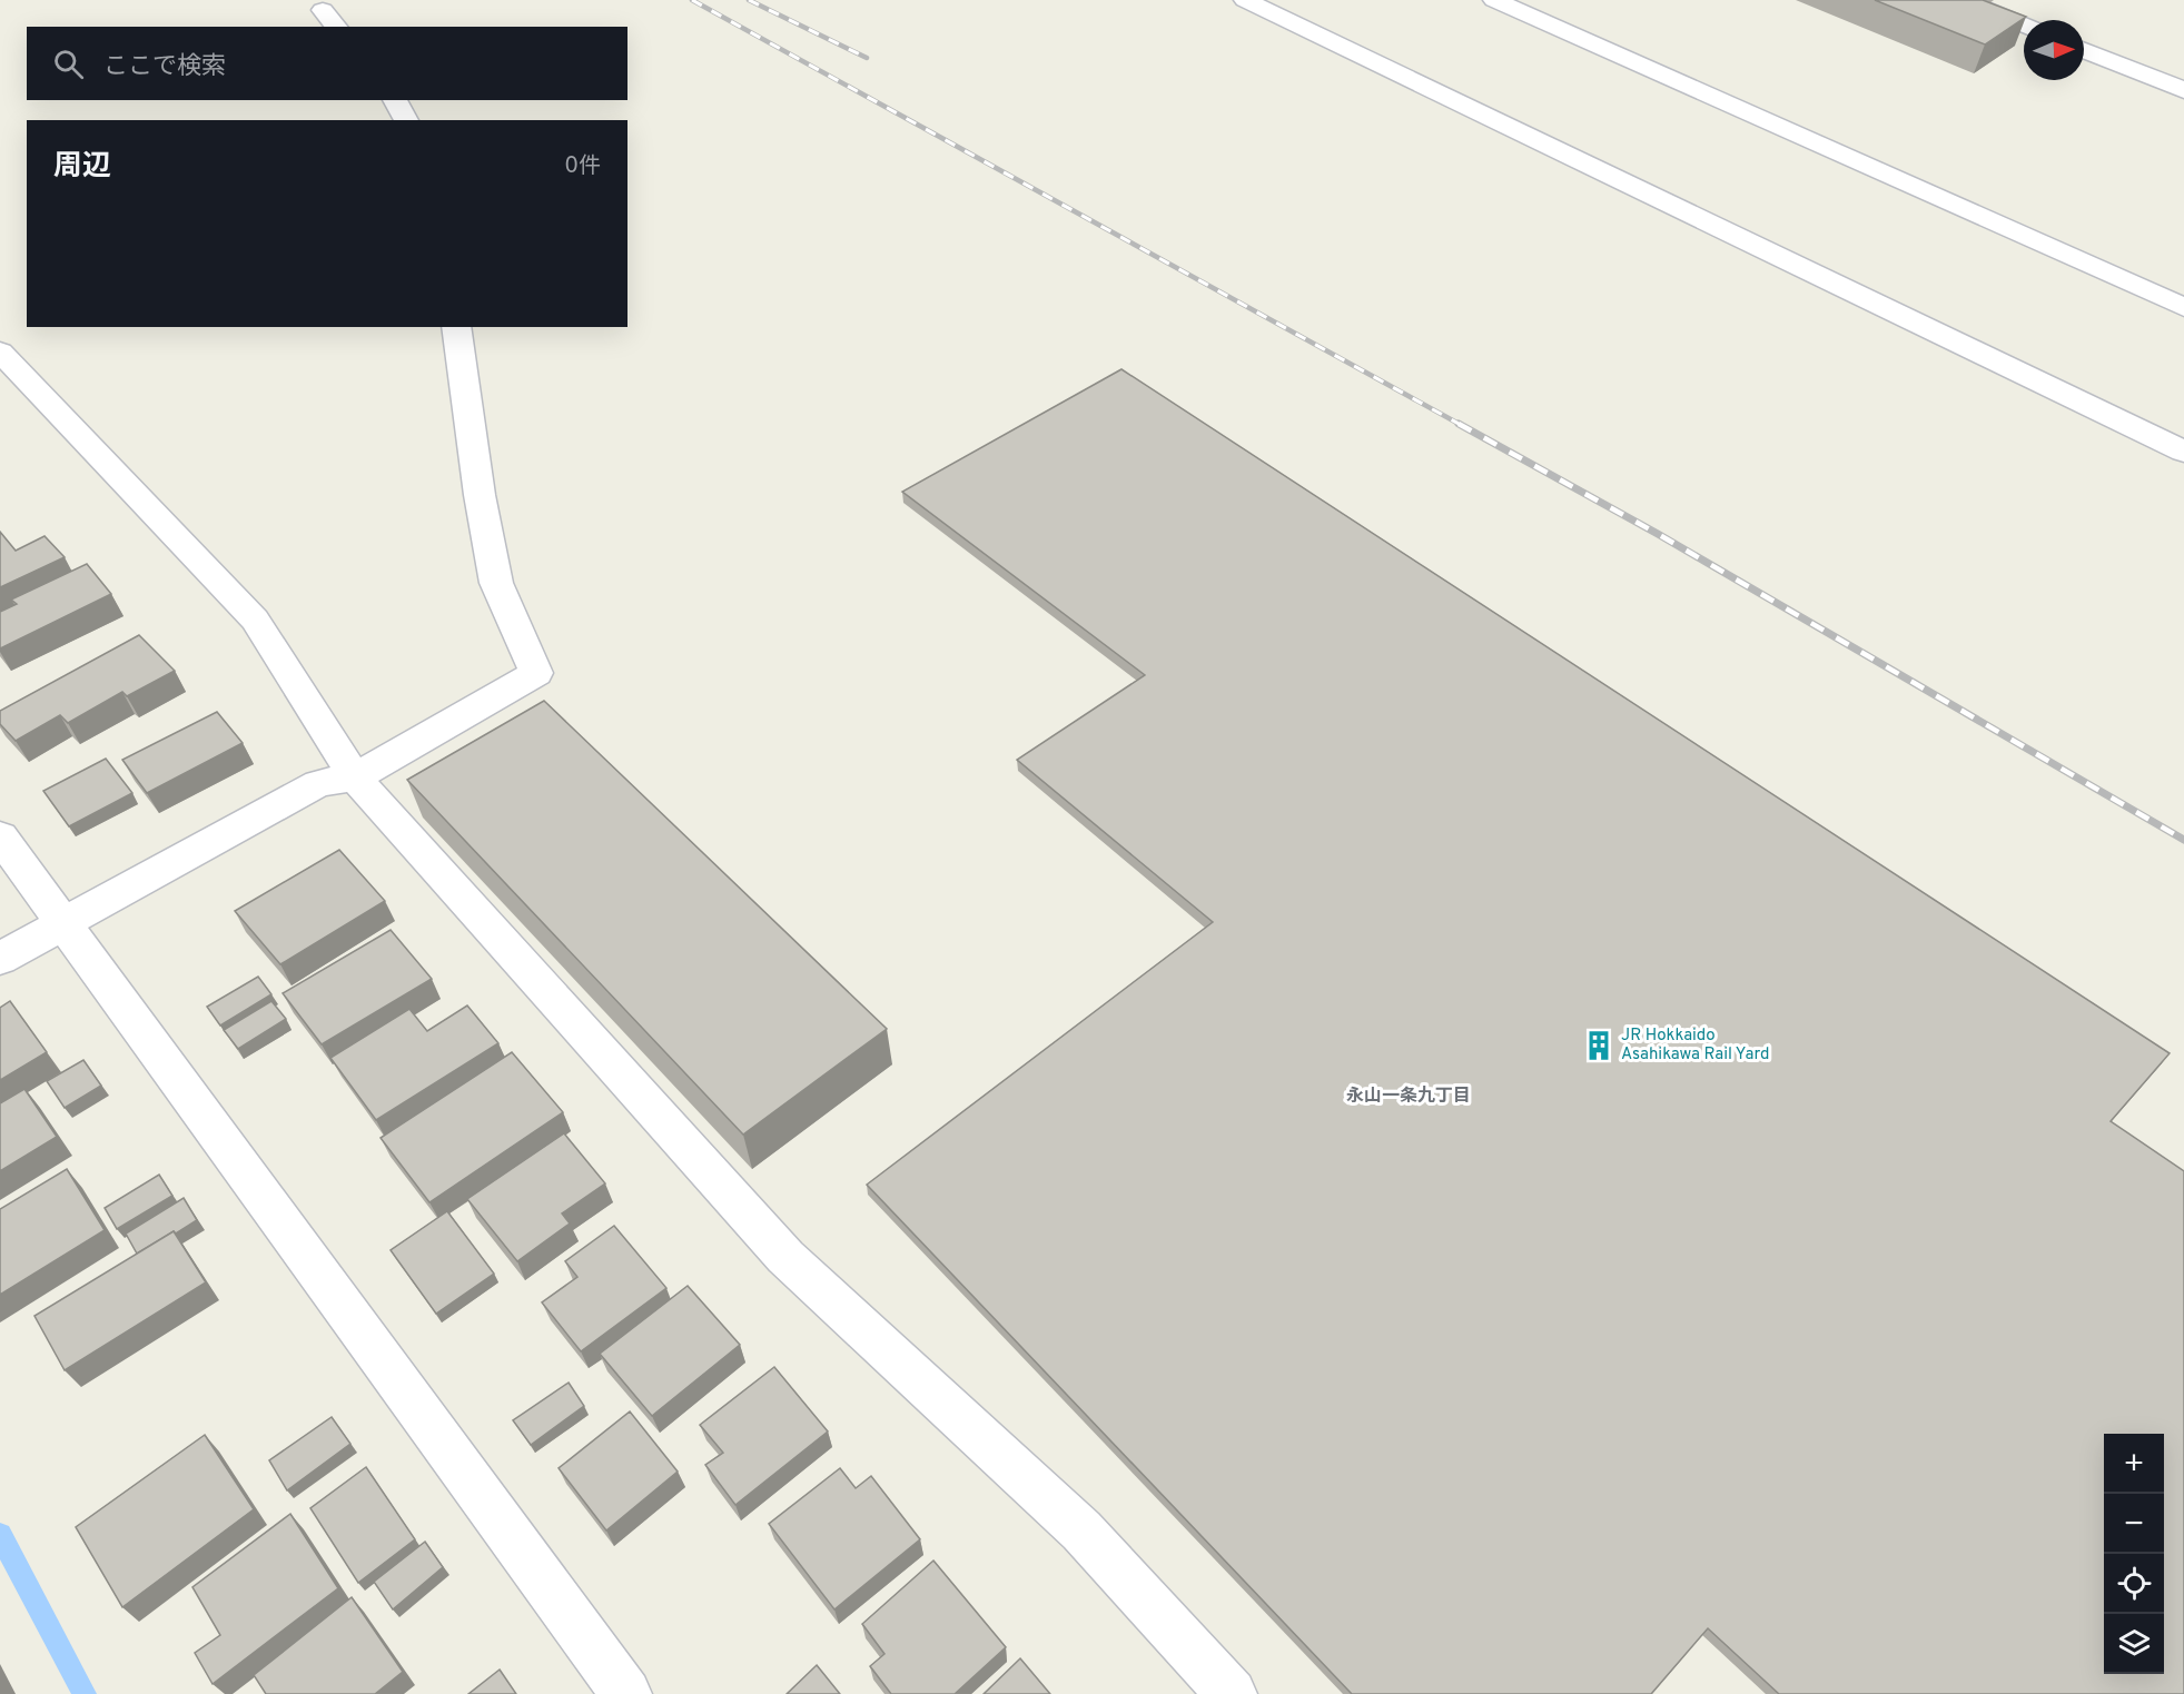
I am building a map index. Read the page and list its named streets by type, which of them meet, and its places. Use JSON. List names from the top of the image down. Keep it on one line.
{"districts":["永山一条九丁目"],"places":{"building":["JR Hokkaido Asahikawa Rail Yard"]},"north":"right","page":{"search":"ここで検索","heading":["周辺","0件"],"map_buttons":["+","−"]}}
